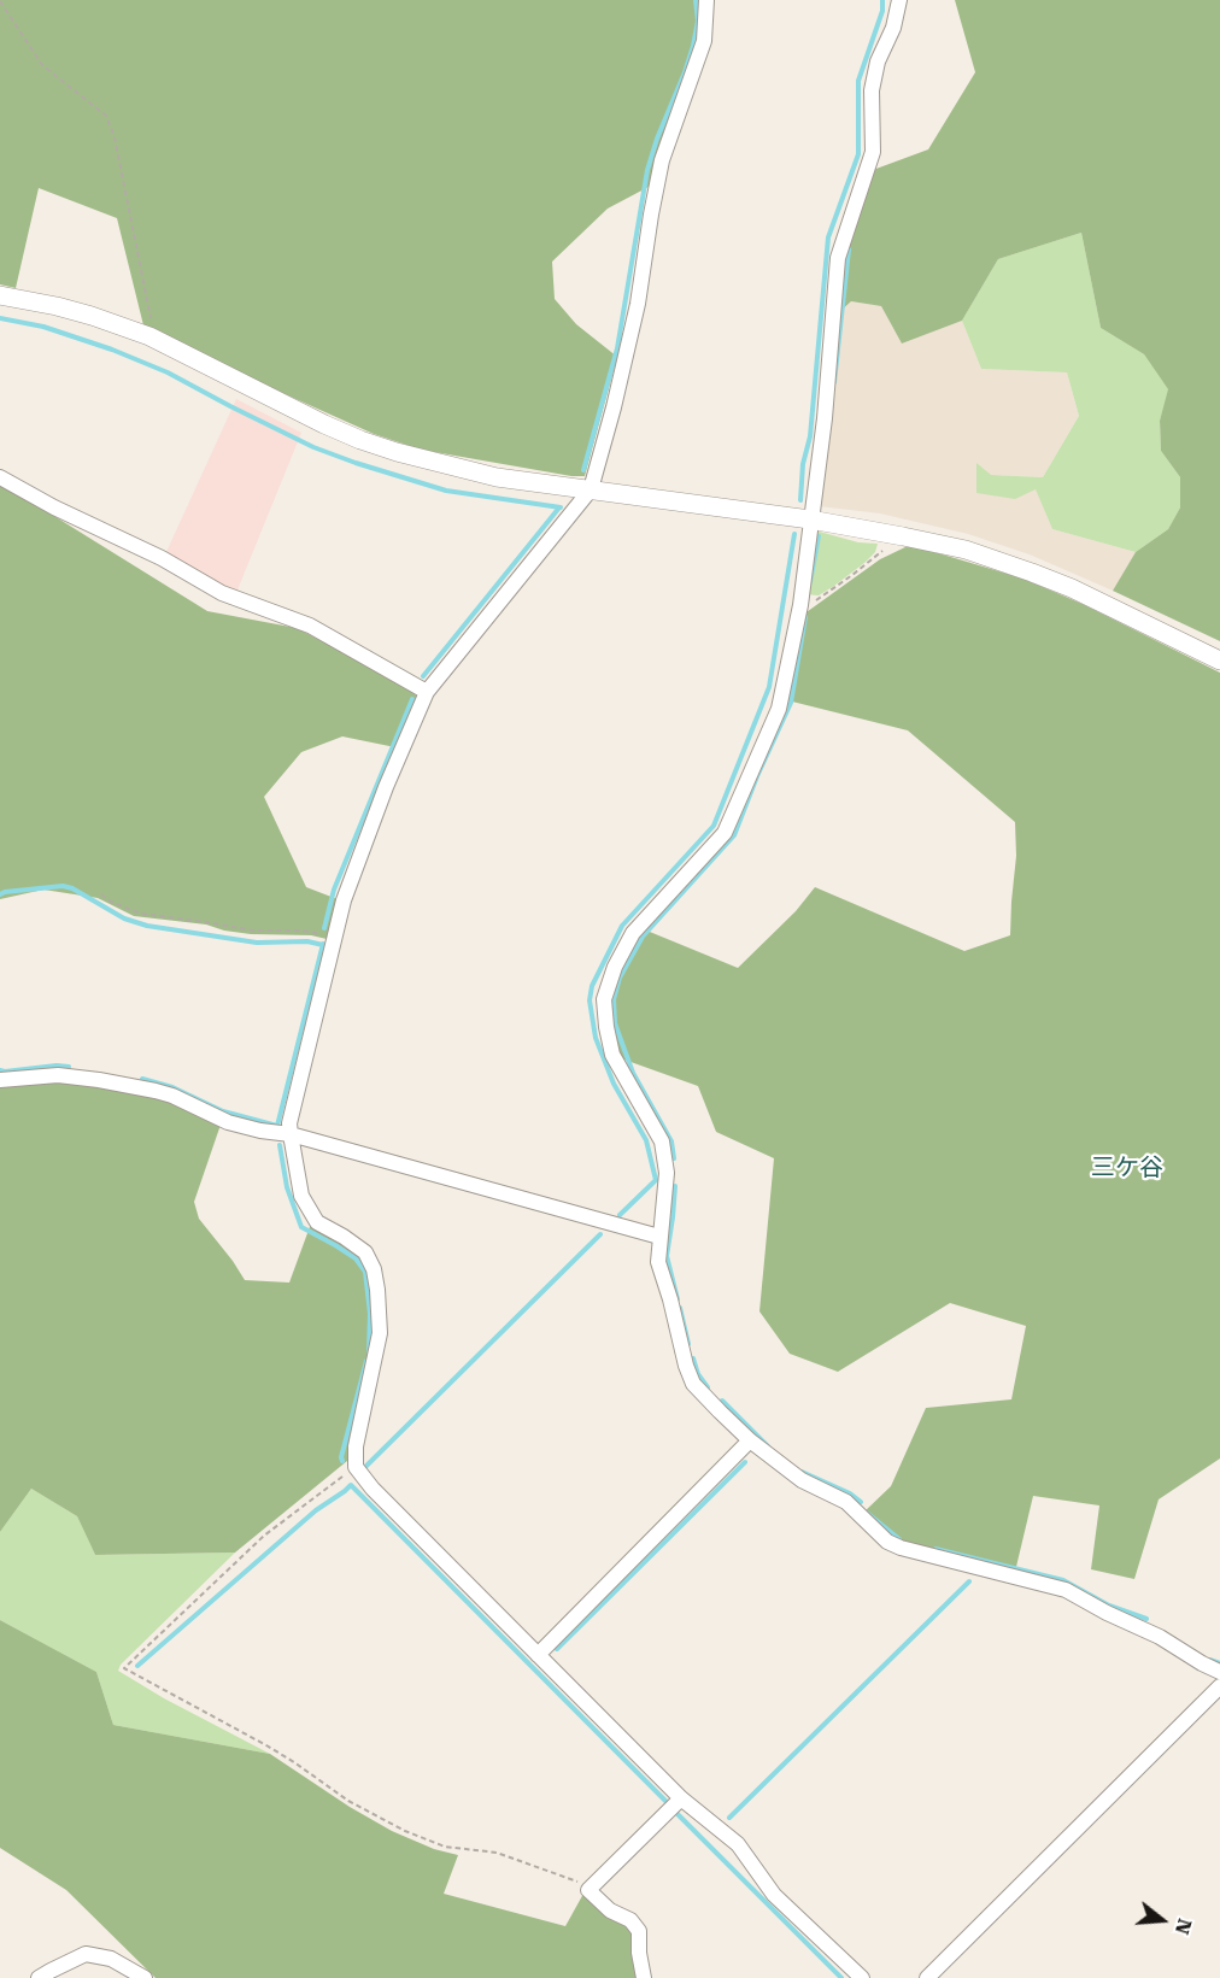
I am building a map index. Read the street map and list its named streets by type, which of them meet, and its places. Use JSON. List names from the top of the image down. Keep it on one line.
{"districts":["三ケ谷"],"north":"right"}
